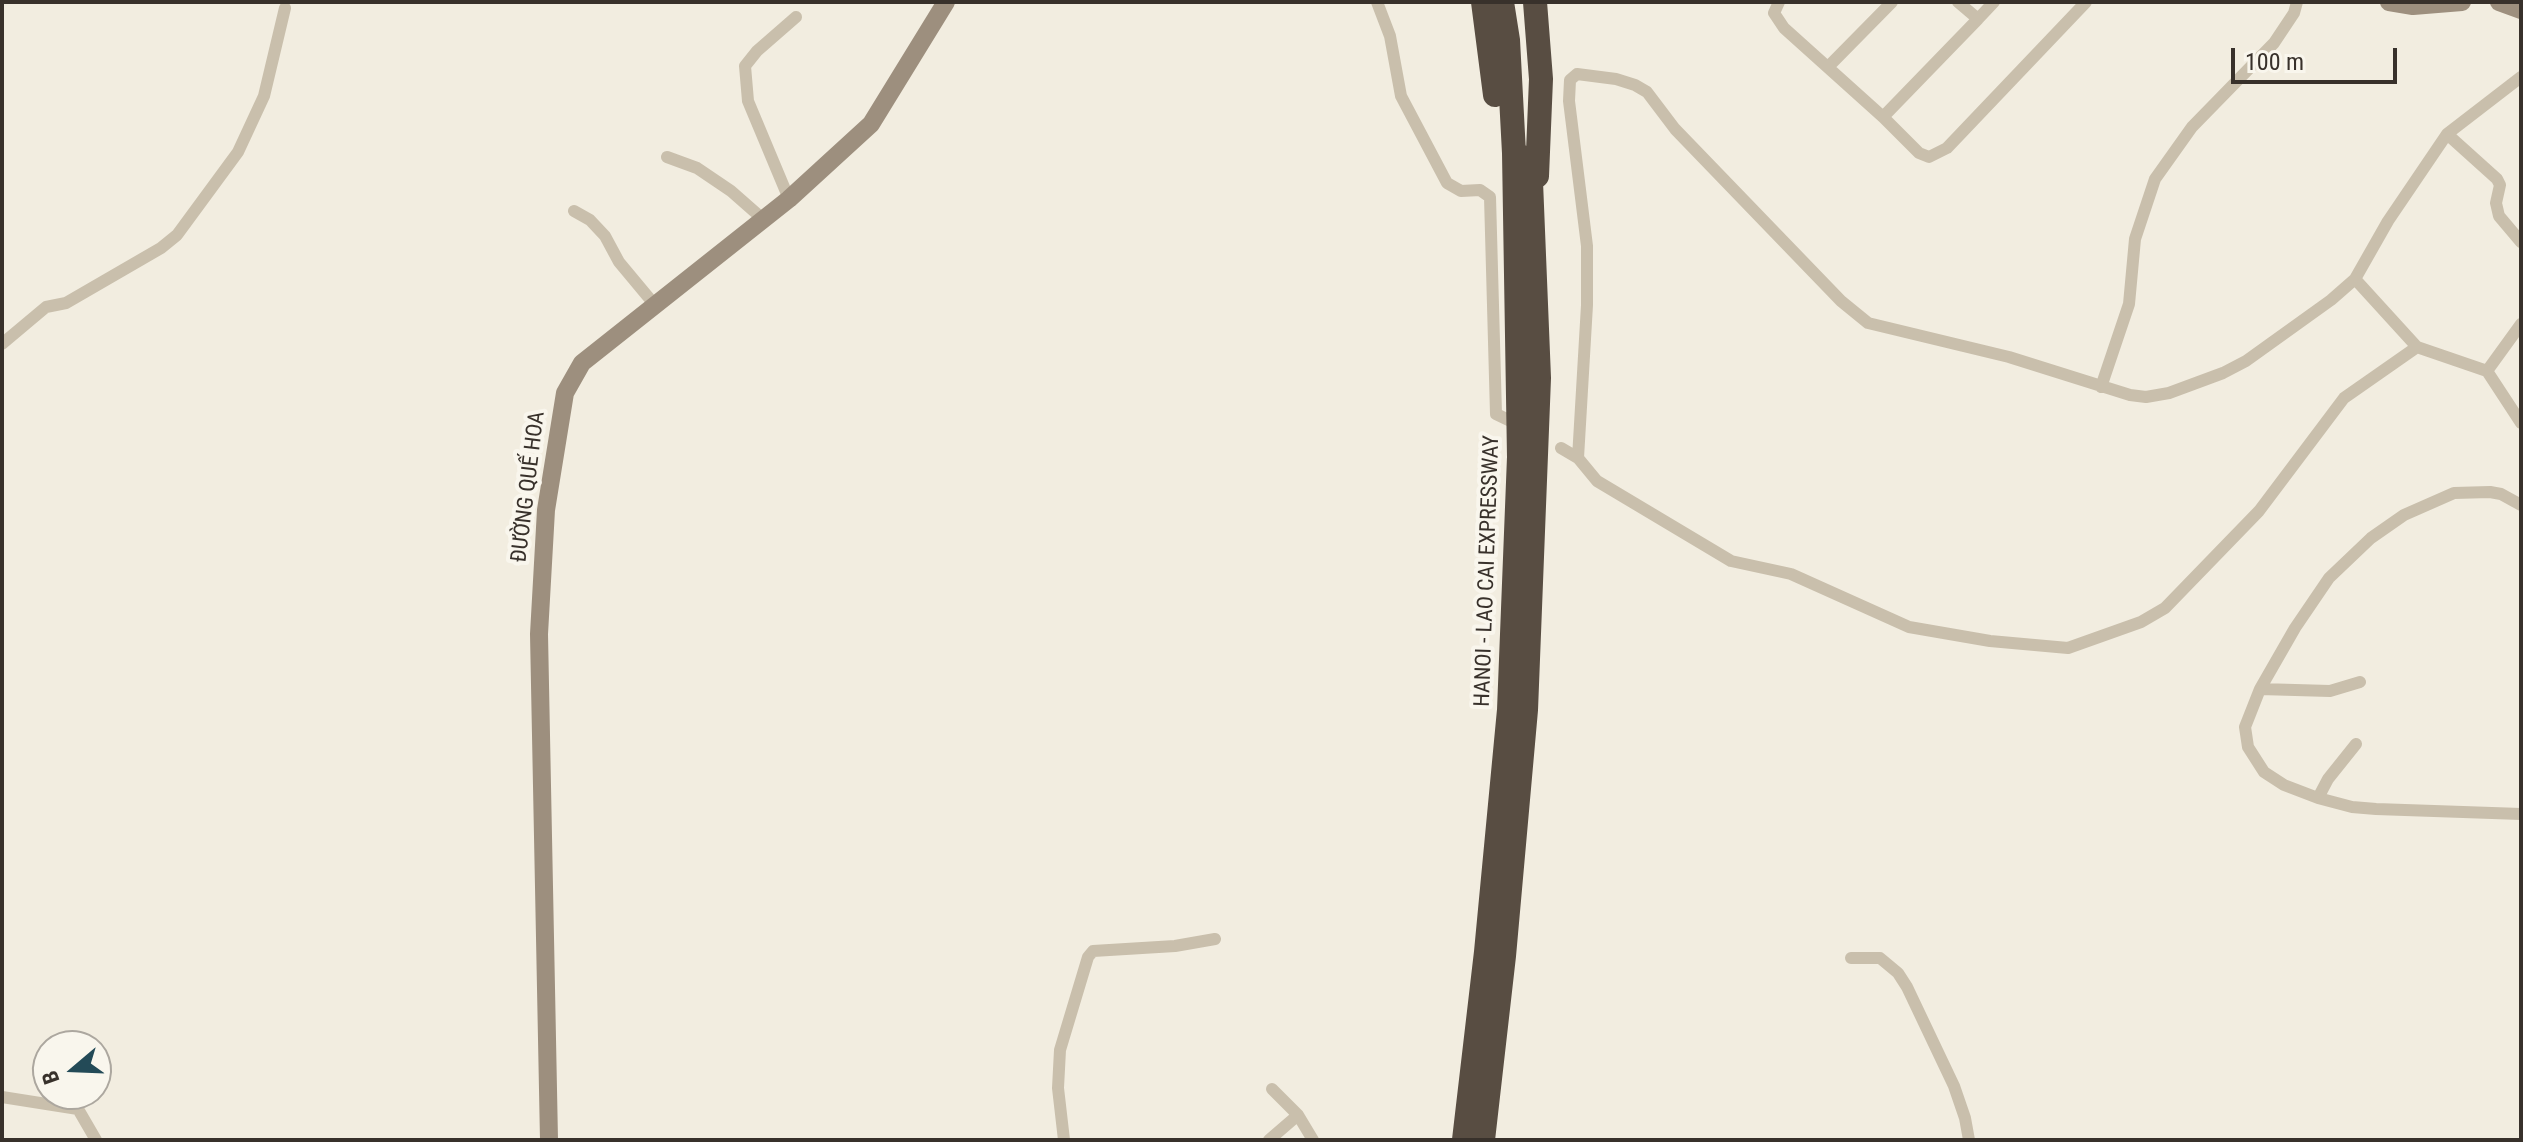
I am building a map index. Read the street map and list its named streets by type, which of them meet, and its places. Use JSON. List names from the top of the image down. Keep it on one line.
{"streets":{"highway":["HANOI - LAO CAI EXPRESSWAY"],"street":["ĐƯỜNG QUẾ HOA"]},"scale_bar":"100 m","north":"left"}
